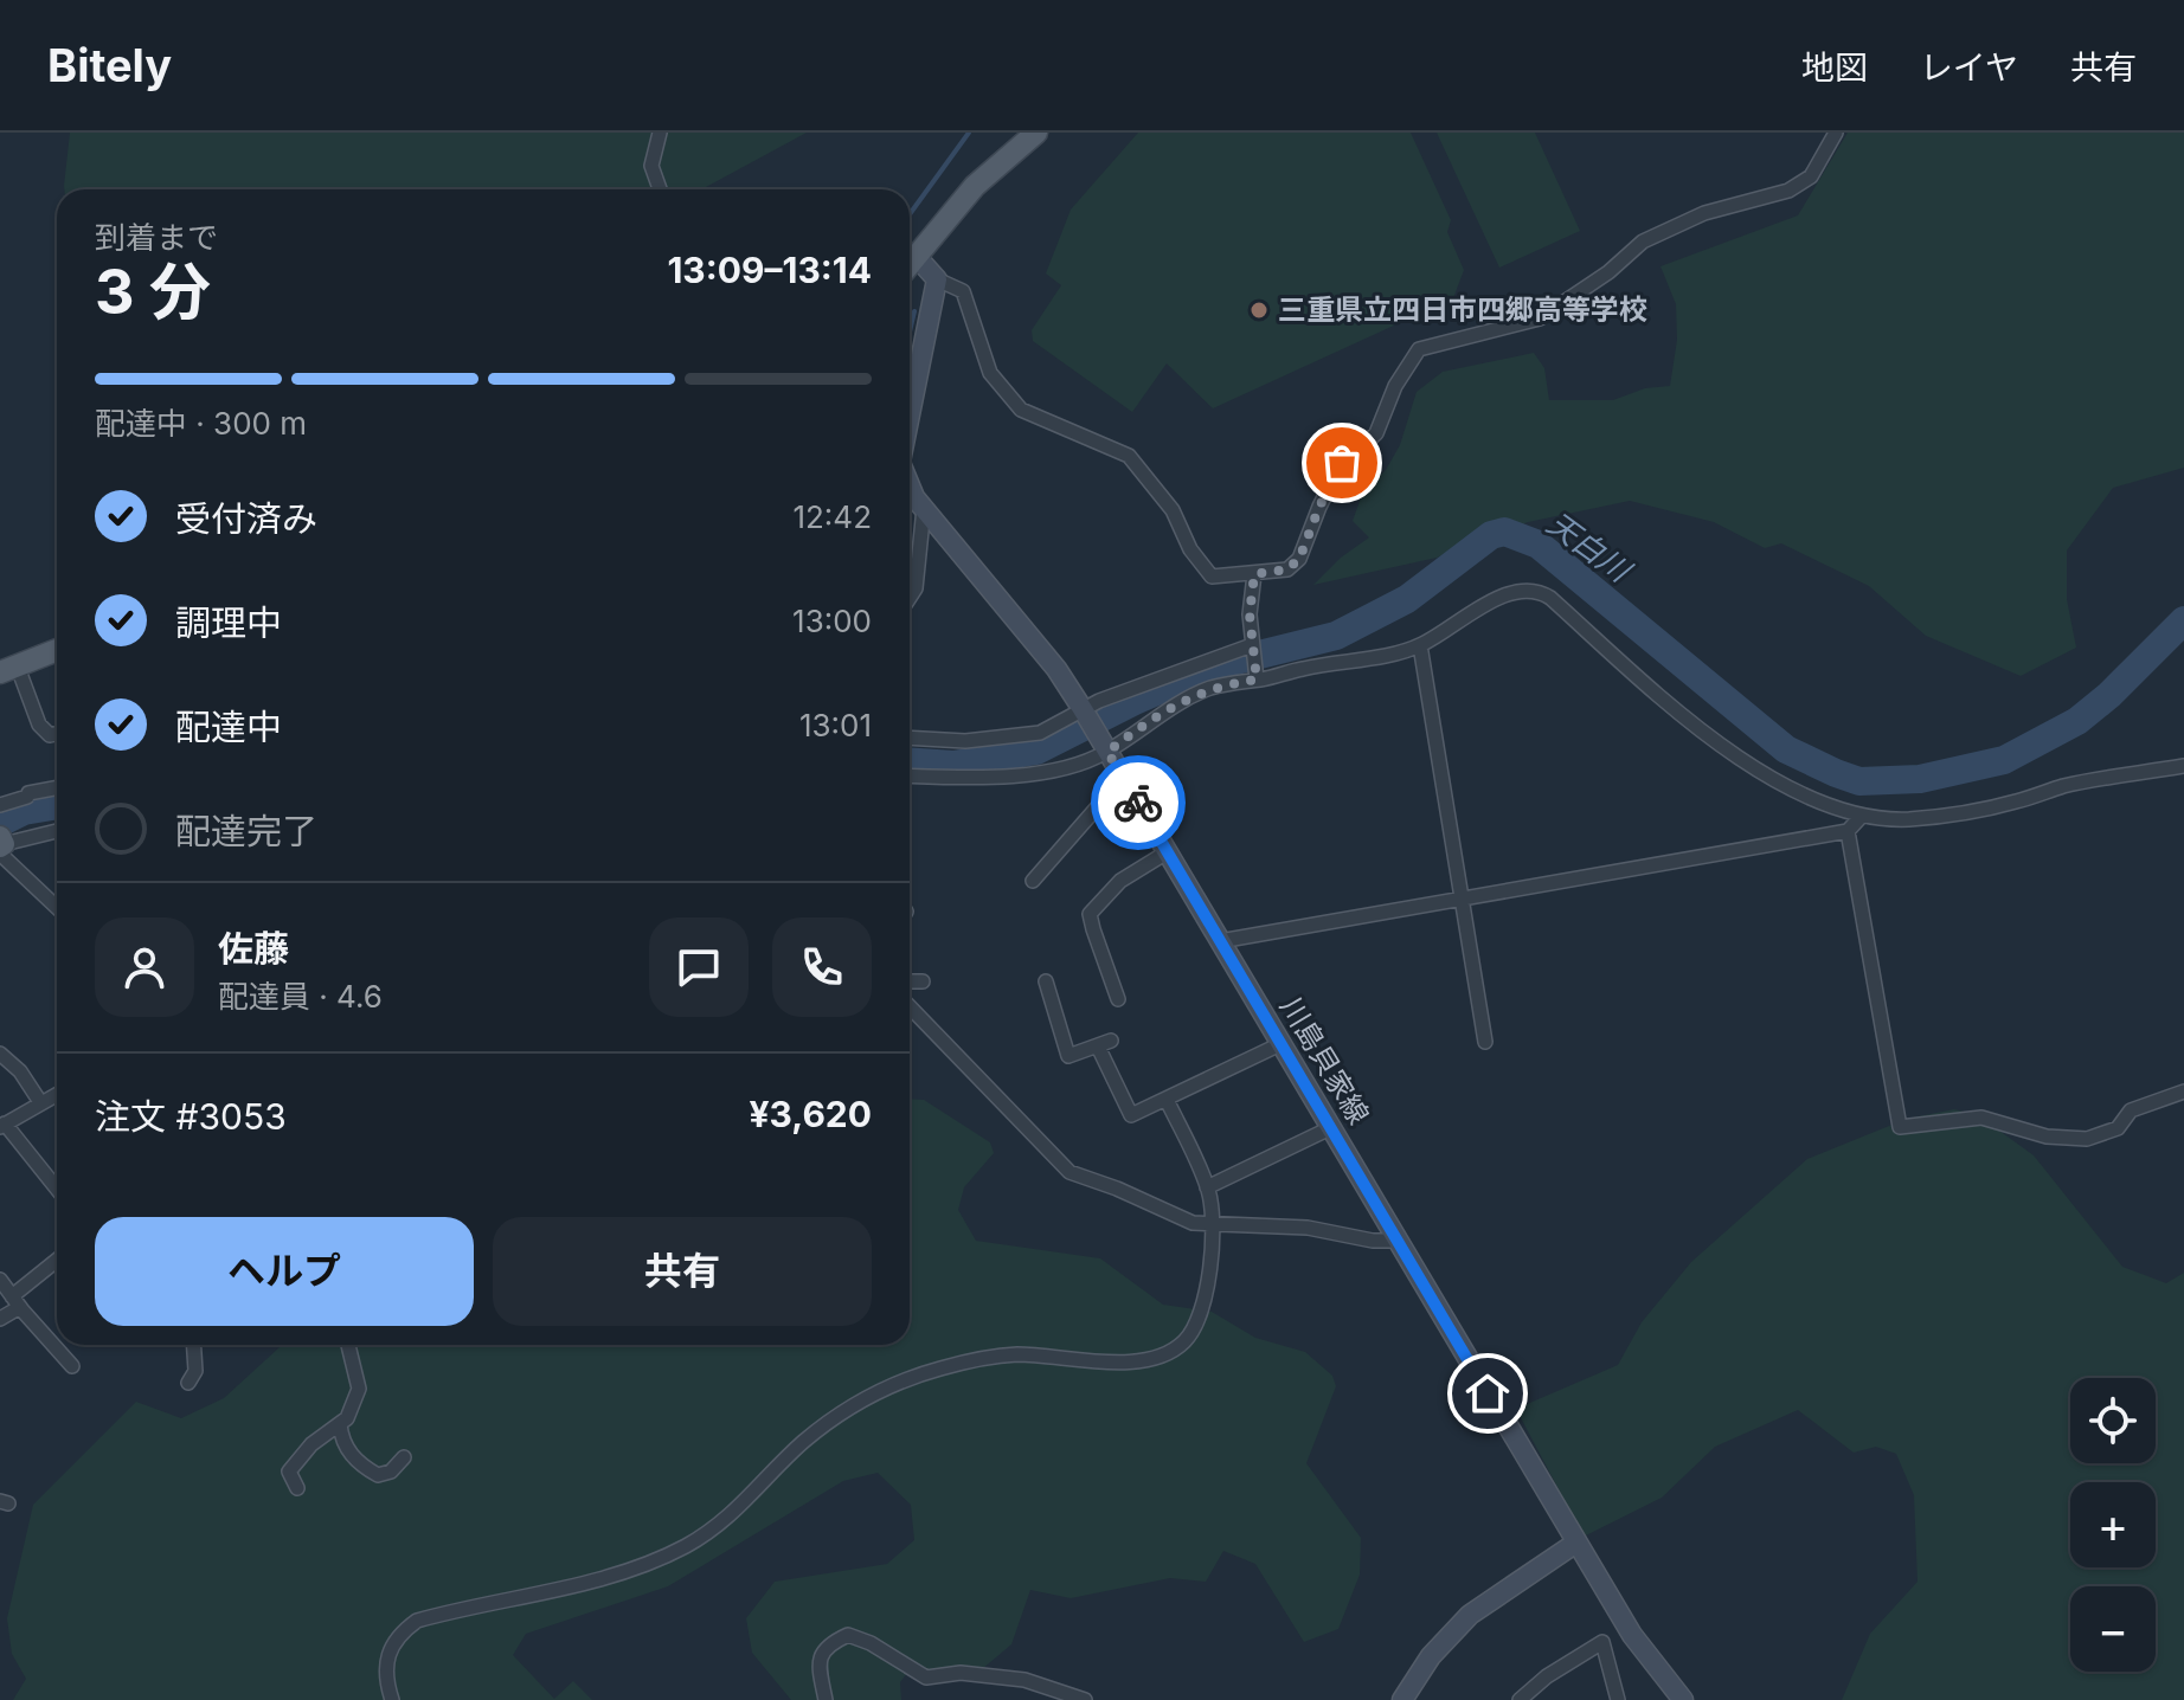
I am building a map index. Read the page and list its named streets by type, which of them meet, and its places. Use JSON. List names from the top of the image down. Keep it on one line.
{"streets":{"main road":["川島貝家線"]},"water":["天白川"],"places":["三重県立四日市四郷高等学校"],"page":{"header":"Bitely","nav":["地図","レイヤ","共有"],"heading":["3 分","到着まで","13:09–13:14"],"panel":["佐藤","配達員 · 4.6","注文 #3053","¥3,620"],"bar":"配達中 · 300 m","list":[["受付済み","12:42"],["調理中","13:00"],["配達中","13:01"],"配達完了"],"buttons":["ヘルプ","共有"],"map_buttons":["+","−"]}}
